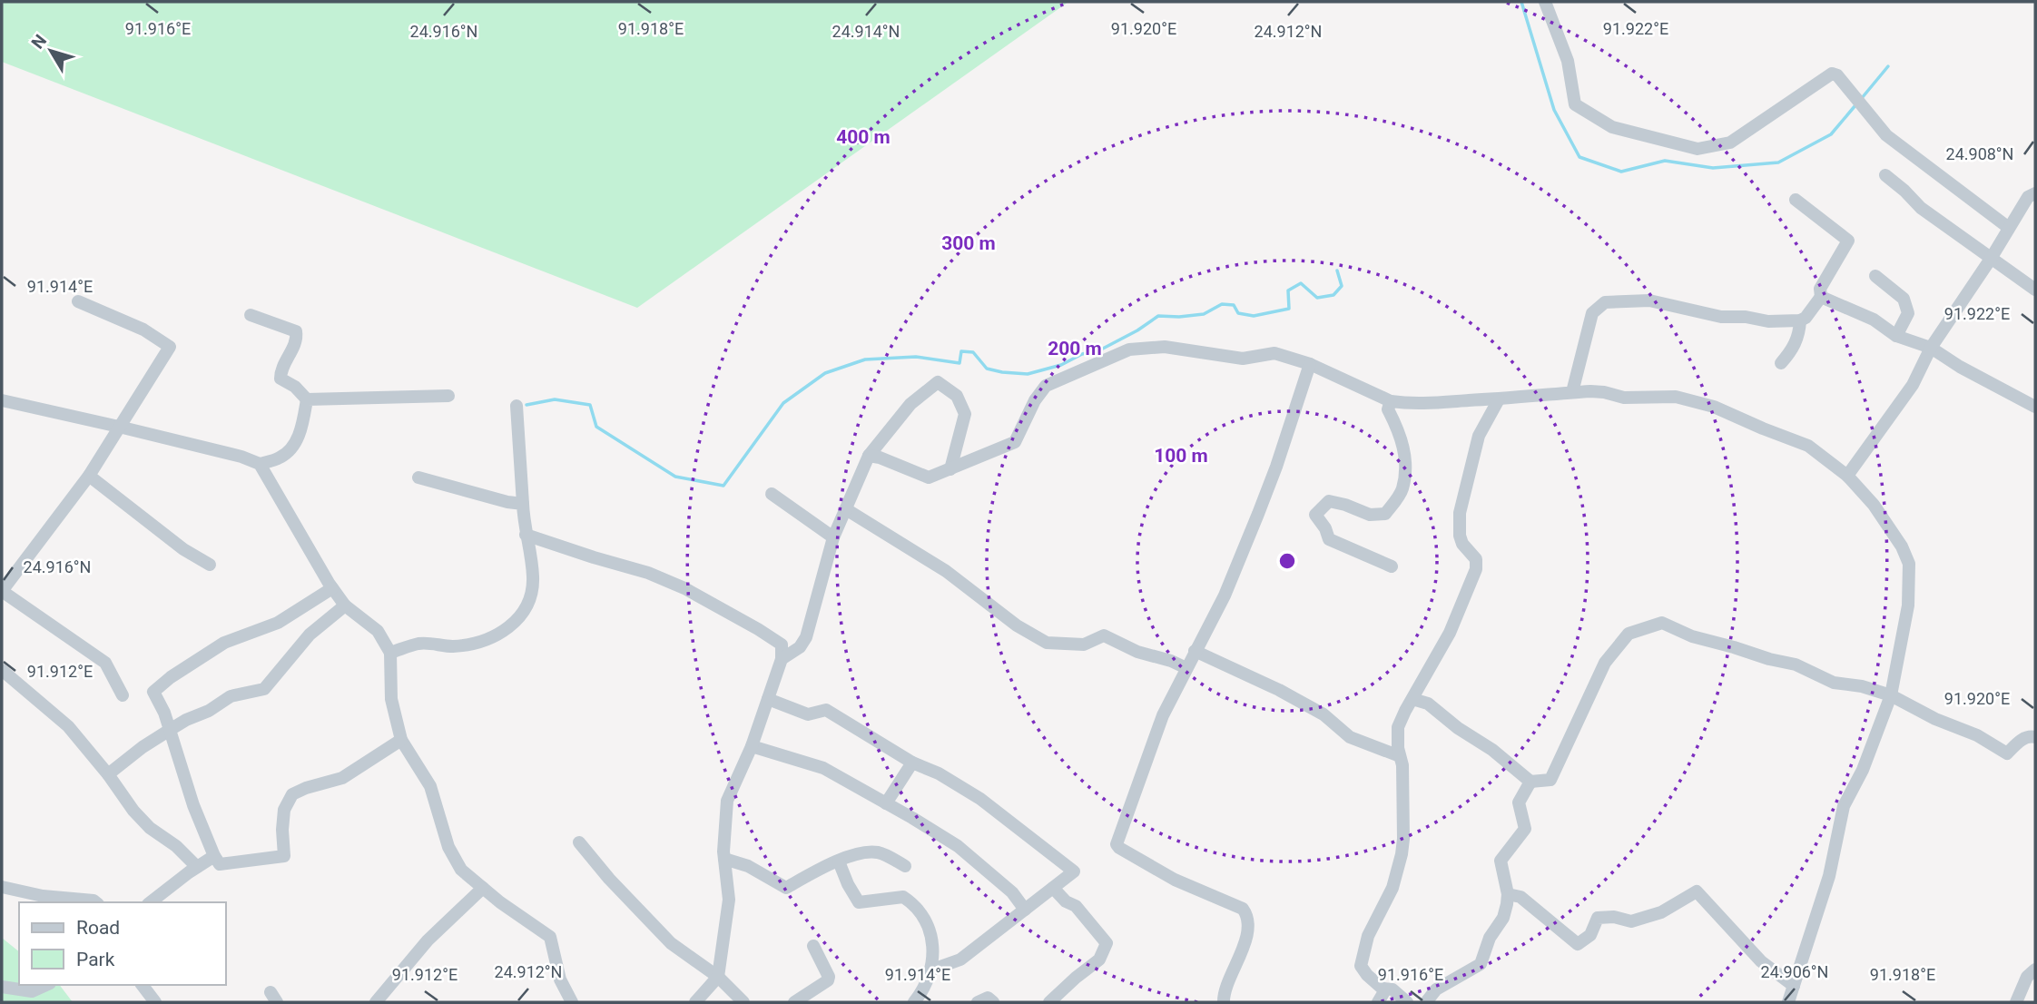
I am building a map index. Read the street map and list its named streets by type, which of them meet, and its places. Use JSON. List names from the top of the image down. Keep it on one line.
{"legend":["Road","Park"],"north":"top left","coordinates":["91.918°E","91.920°E","91.922°E","91.916°E","24.916°N","24.914°N","24.912°N","24.908°N","91.914°E","91.912°E","24.906°N"],"rings":["400 m","300 m","200 m","100 m"]}
